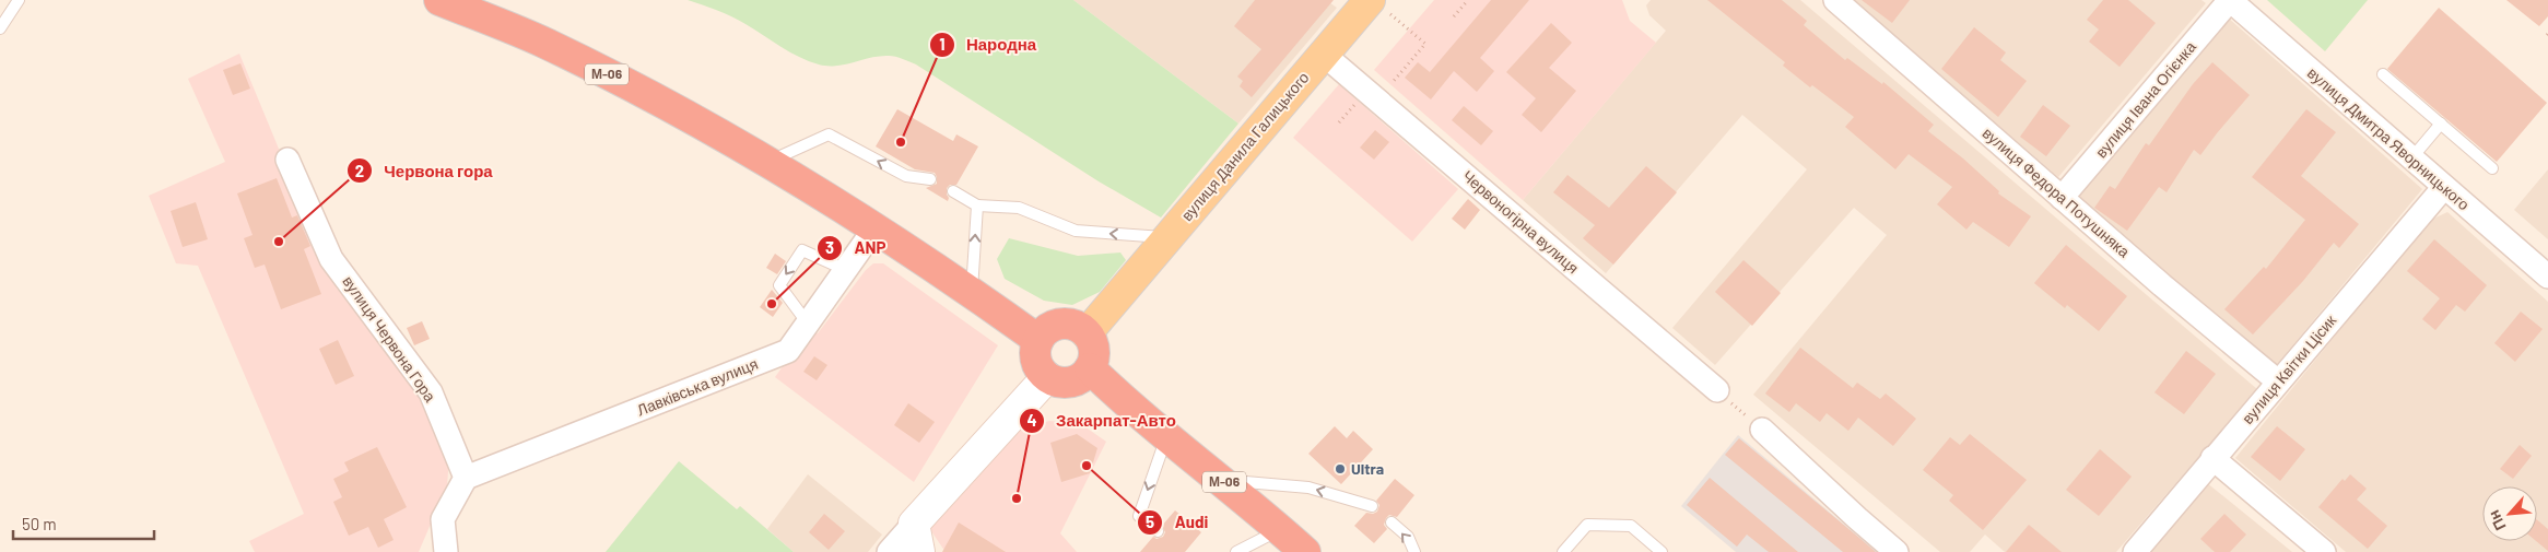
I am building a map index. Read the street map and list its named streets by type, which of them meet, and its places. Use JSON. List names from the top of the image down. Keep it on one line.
{"streets":{"highway":["М-06"],"main road":["вулиця Данила Галицького"],"street":["вулиця Івана Огієнка","вулиця Дмитра Яворницького","вулиця Федора Потушняка","Червоногірна вулиця","вулиця Червона Гора","вулиця Квітки Цісик","Лавківська вулиця"]},"crossings":[["М-06","вулиця Данила Галицького"],["М-06","Лавківська вулиця"],["вулиця Івана Огієнка","вулиця Дмитра Яворницького"],["вулиця Івана Огієнка","вулиця Федора Потушняка"],["вулиця Дмитра Яворницького","вулиця Квітки Цісик"],["вулиця Данила Галицького","Червоногірна вулиця"],["вулиця Федора Потушняка","вулиця Квітки Цісик"],["вулиця Червона Гора","Лавківська вулиця"]],"places":["Народна","Червона гора","ANP","Audi","Ultra","Закарпат-Авто"],"scale_bar":"50 m","north":"bottom left"}
